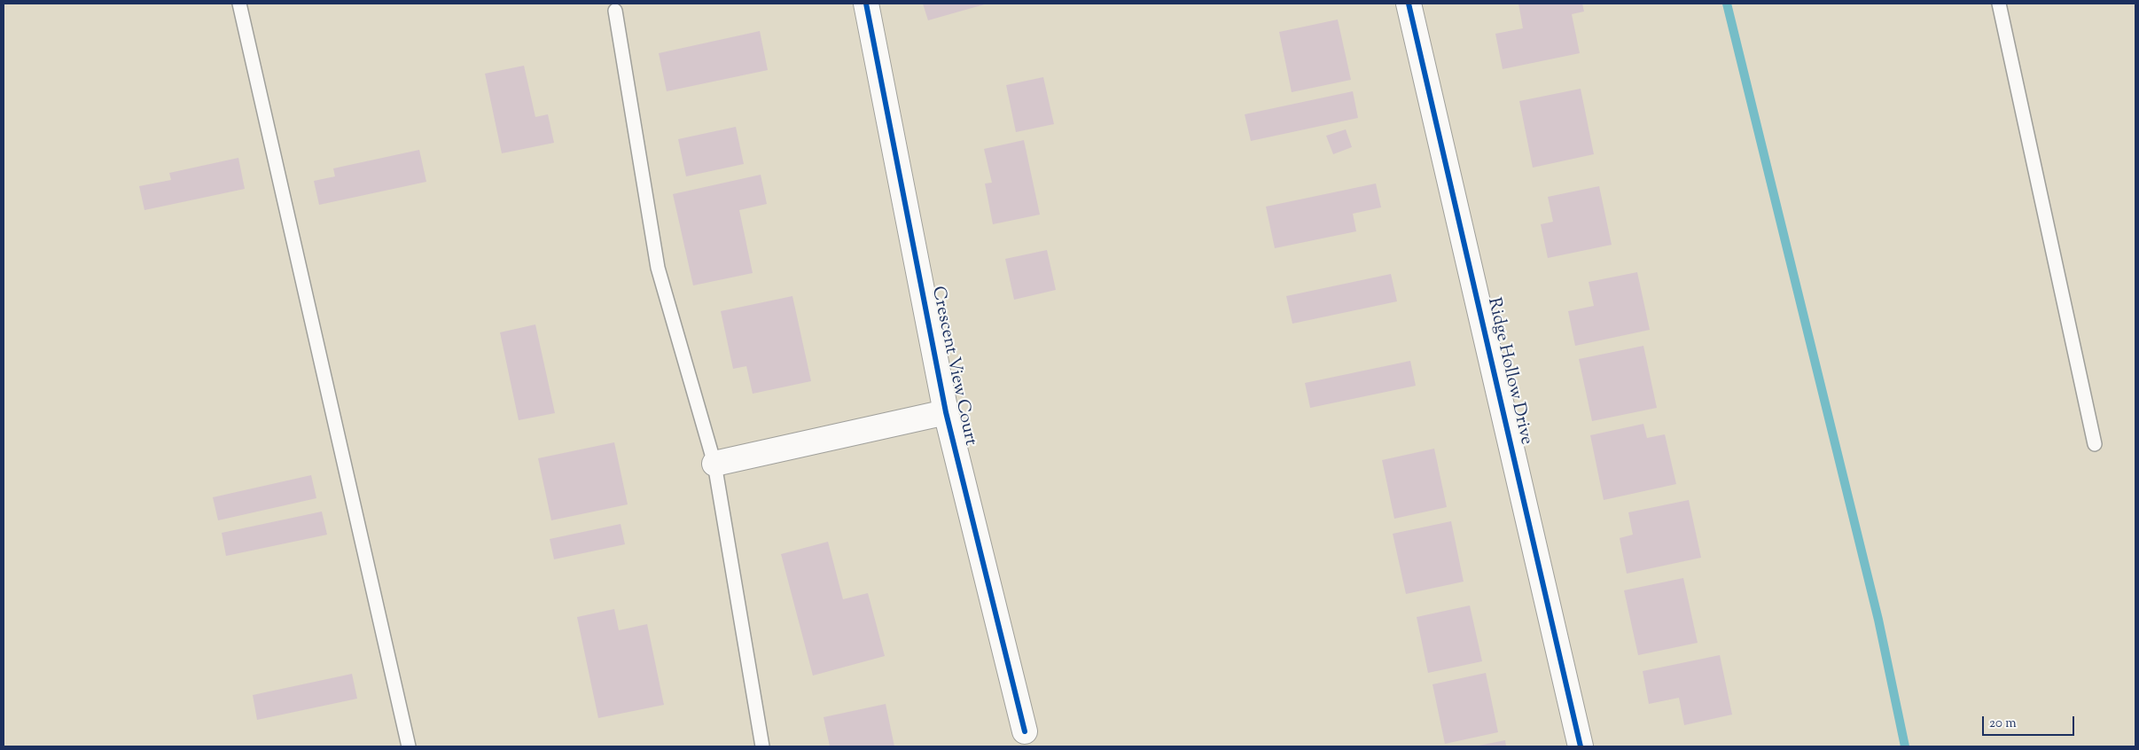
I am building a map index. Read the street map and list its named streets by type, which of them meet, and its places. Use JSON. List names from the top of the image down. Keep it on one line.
{"streets":{"street":["Crescent View Court","Ridge Hollow Drive"]},"scale_bar":"20 m"}
